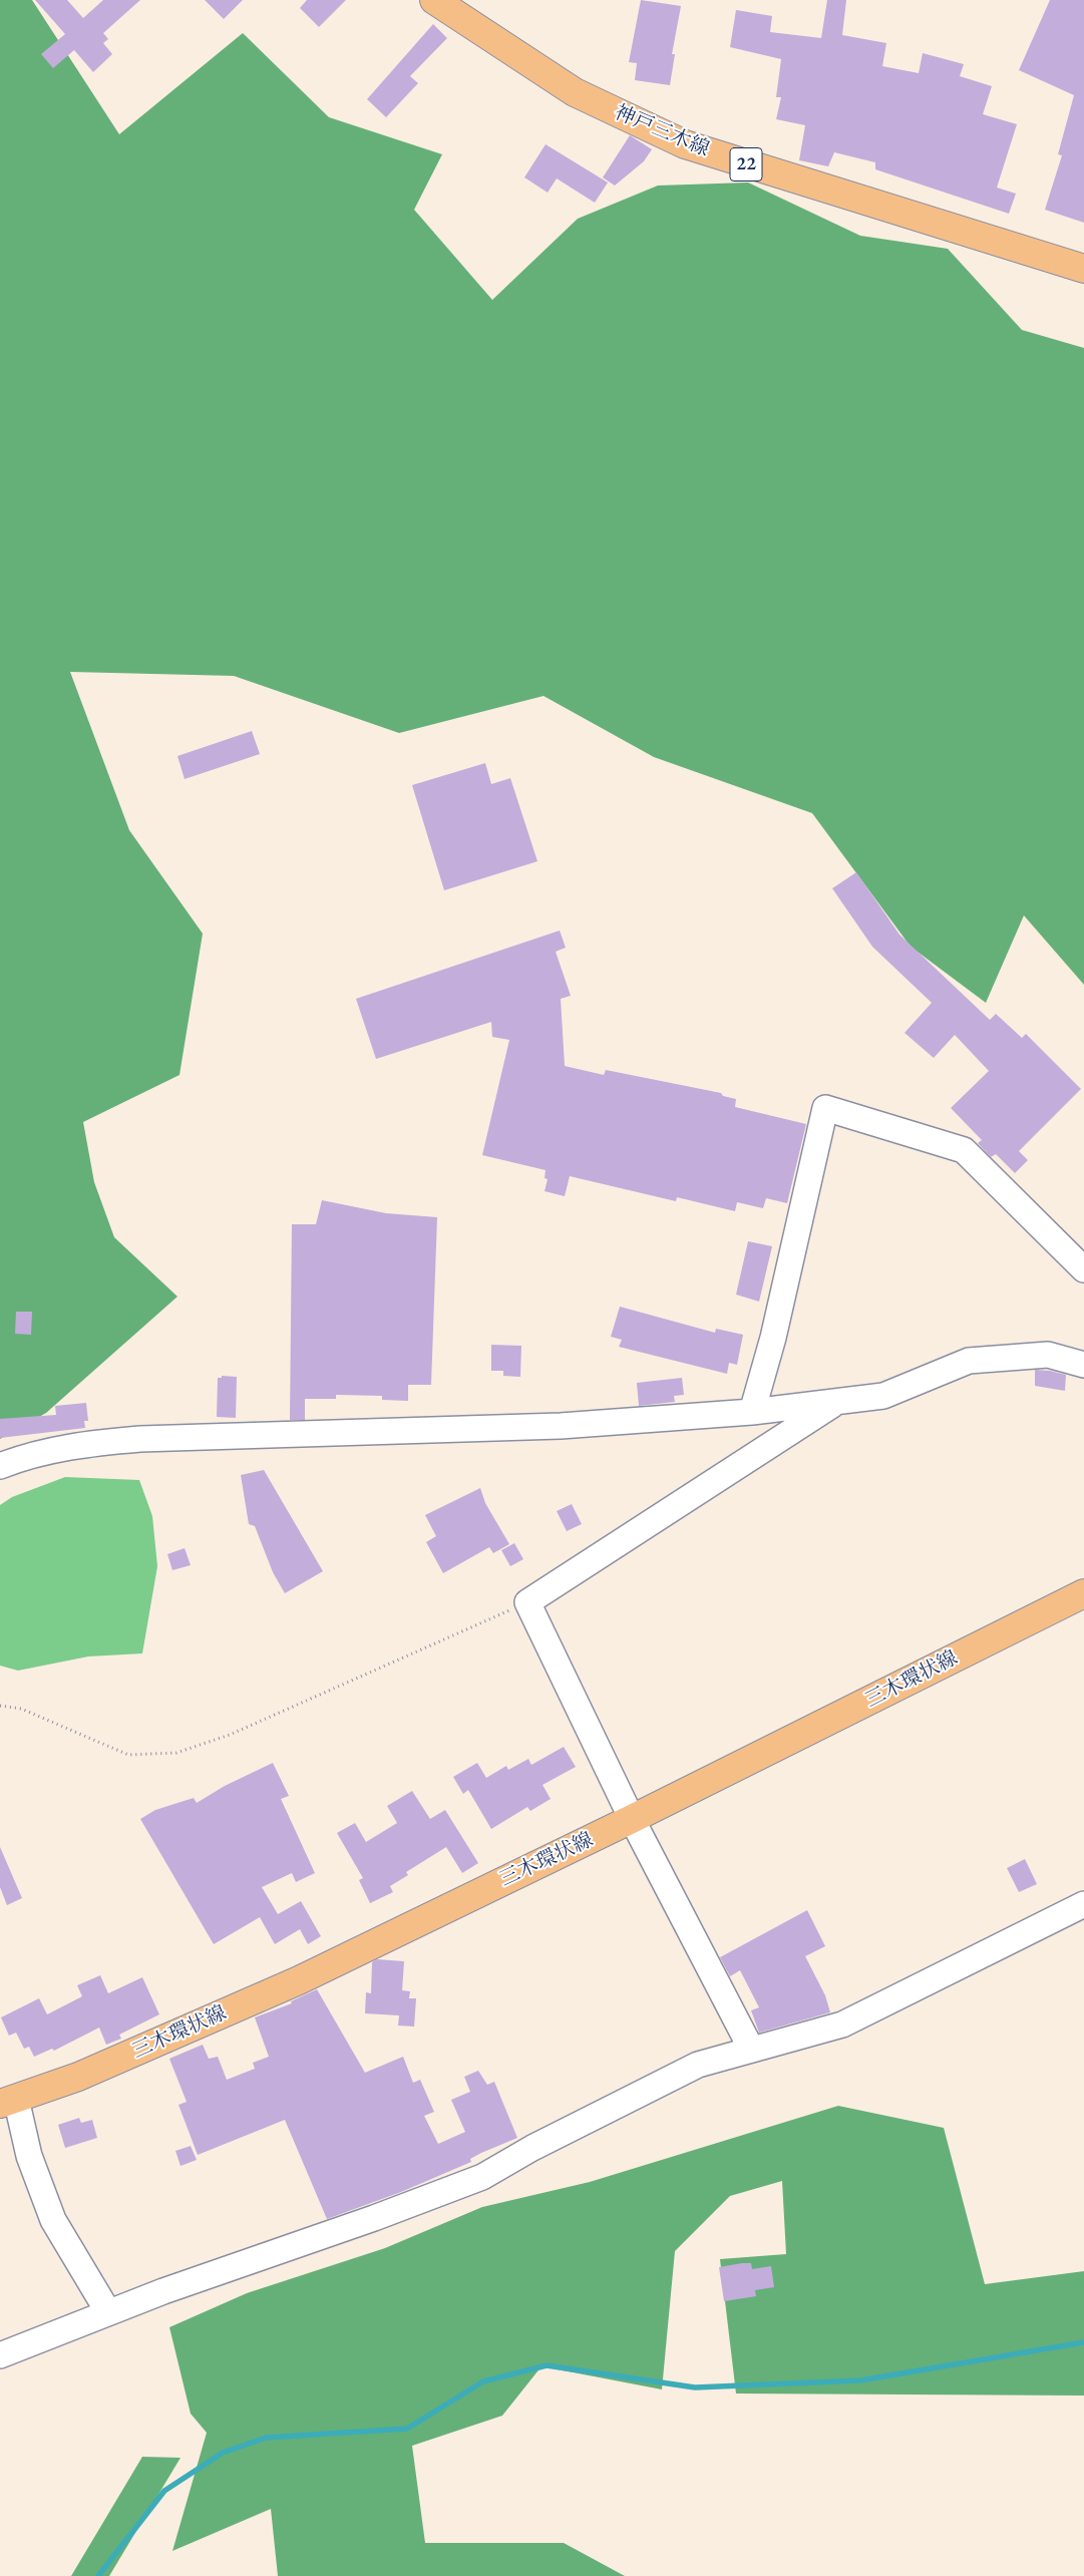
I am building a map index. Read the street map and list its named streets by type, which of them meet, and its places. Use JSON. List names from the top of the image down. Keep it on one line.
{"streets":{"main road":["神戸三木線","22","三木環状線"]}}
